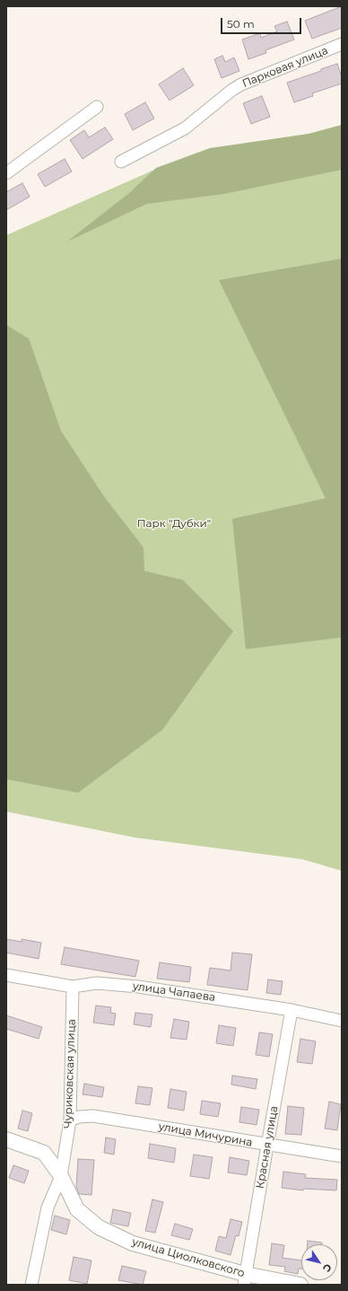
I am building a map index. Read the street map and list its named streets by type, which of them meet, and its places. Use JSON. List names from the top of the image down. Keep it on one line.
{"streets":{"street":["Парковая улица","улица Чапаева","Чуриковская улица","улица Мичурина","Красная улица","улица Циолковского"]},"crossings":[["улица Чапаева","Чуриковская улица"],["улица Чапаева","Красная улица"],["Чуриковская улица","улица Мичурина"],["Чуриковская улица","улица Циолковского"],["улица Мичурина","Красная улица"],["Красная улица","улица Циолковского"]],"parks":["Парк \"Дубки\""],"scale_bar":"50 m","north":"bottom right"}
